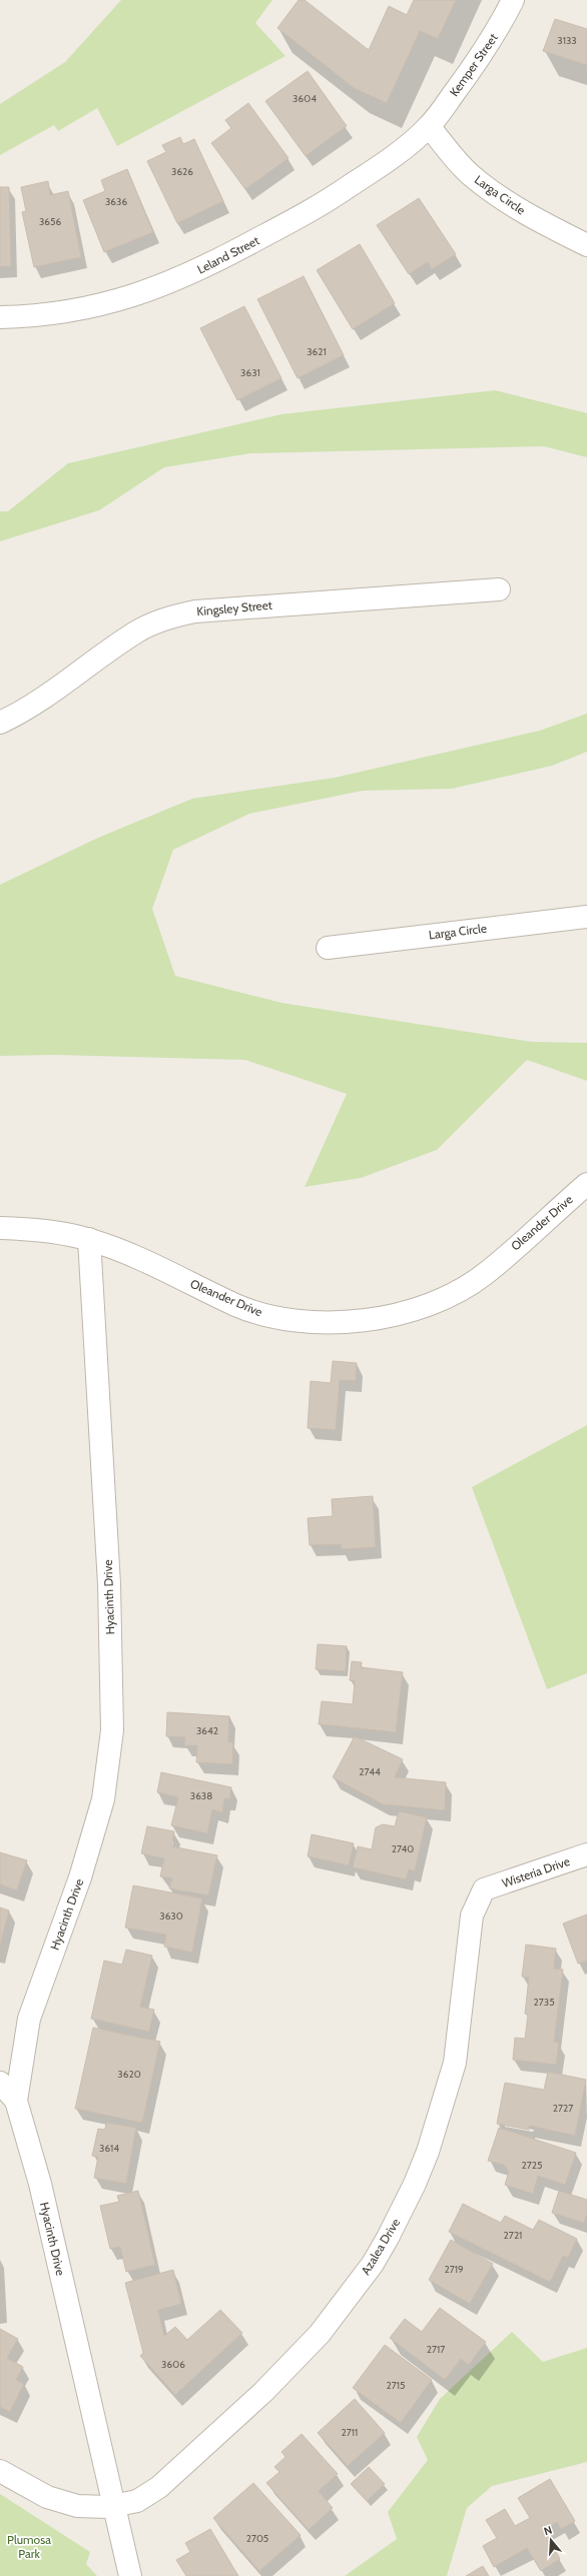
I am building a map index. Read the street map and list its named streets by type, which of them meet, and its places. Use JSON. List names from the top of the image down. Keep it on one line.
{"streets":{"street":["Kemper Street","Larga Circle","Leland Street","Kingsley Street","Oleander Drive","Hyacinth Drive","Wisteria Drive","Azalea Drive"]},"crossings":[["Kemper Street","Larga Circle"],["Kemper Street","Leland Street"],["Larga Circle","Leland Street"],["Oleander Drive","Hyacinth Drive"],["Hyacinth Drive","Azalea Drive"],["Wisteria Drive","Azalea Drive"]],"parks":["Plumosa Park"],"house_numbers":["3133","3604","3626","3636","3656","3621","3631","3642","2744","3638","2740","3630","2735","3620","2727","3614","2725","2721","2719","2717","3606","2715","2711","2705"],"north":"top"}
